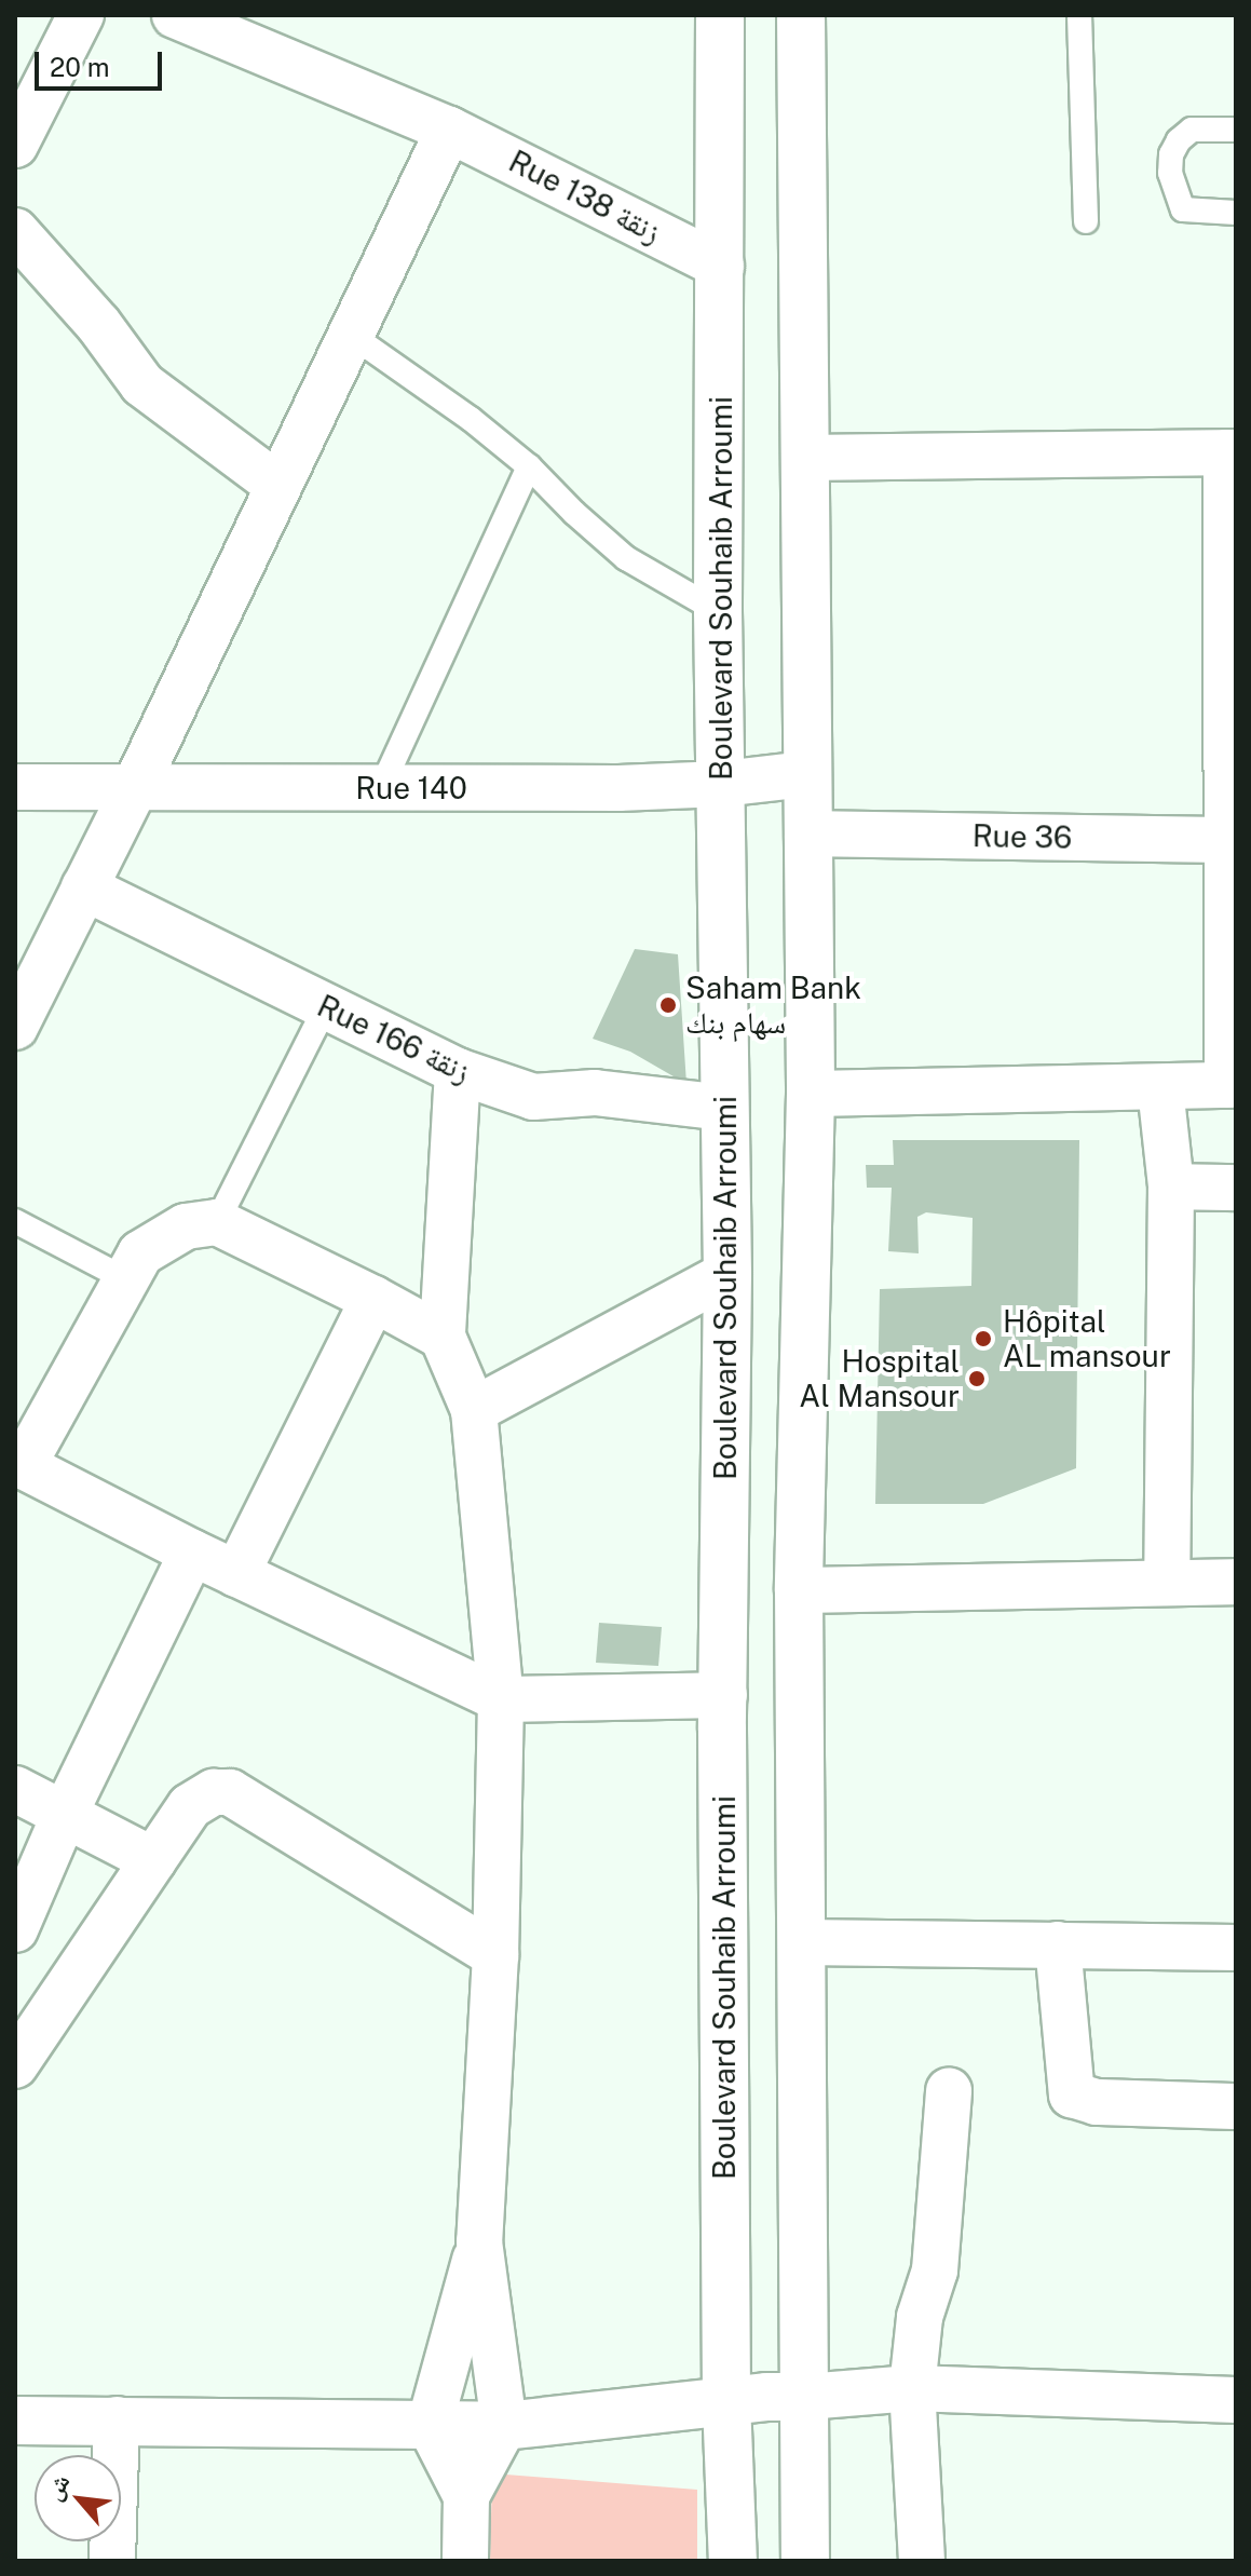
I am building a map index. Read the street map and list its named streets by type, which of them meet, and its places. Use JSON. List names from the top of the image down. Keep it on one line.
{"streets":{"street":["Rue 138 زنقة","Boulevard Souhaib Arroumi","Rue 140","Rue 36","Rue 166 زنقة"]},"crossings":[["Rue 138 زنقة","Boulevard Souhaib Arroumi"],["Boulevard Souhaib Arroumi","Rue 140"],["Boulevard Souhaib Arroumi","Rue 166 زنقة"]],"places":["Saham Bank سهام بنك","Hôpital AL mansour","Hospital Al Mansour"],"scale_bar":"20 m","north":"top left"}
